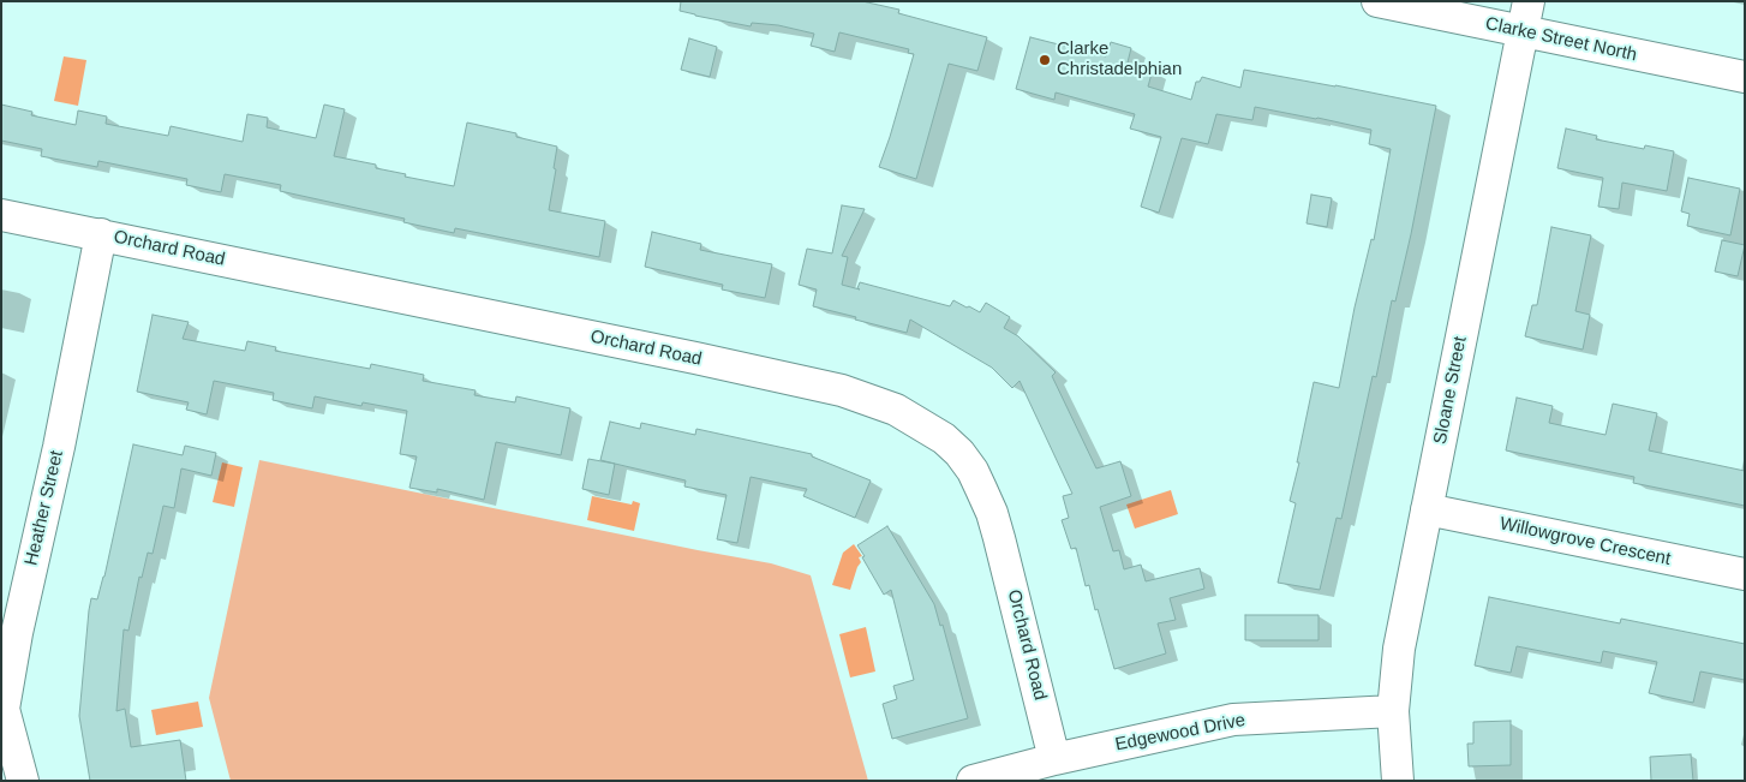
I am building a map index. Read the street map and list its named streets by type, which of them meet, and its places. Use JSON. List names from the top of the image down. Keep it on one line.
{"streets":{"street":["Clarke Street North","Orchard Road","Sloane Street","Heather Street","Willowgrove Crescent","Edgewood Drive"]},"crossings":[["Clarke Street North","Sloane Street"],["Orchard Road","Heather Street"],["Orchard Road","Edgewood Drive"],["Sloane Street","Willowgrove Crescent"],["Sloane Street","Edgewood Drive"]],"places":["Clarke Christadelphian"]}
